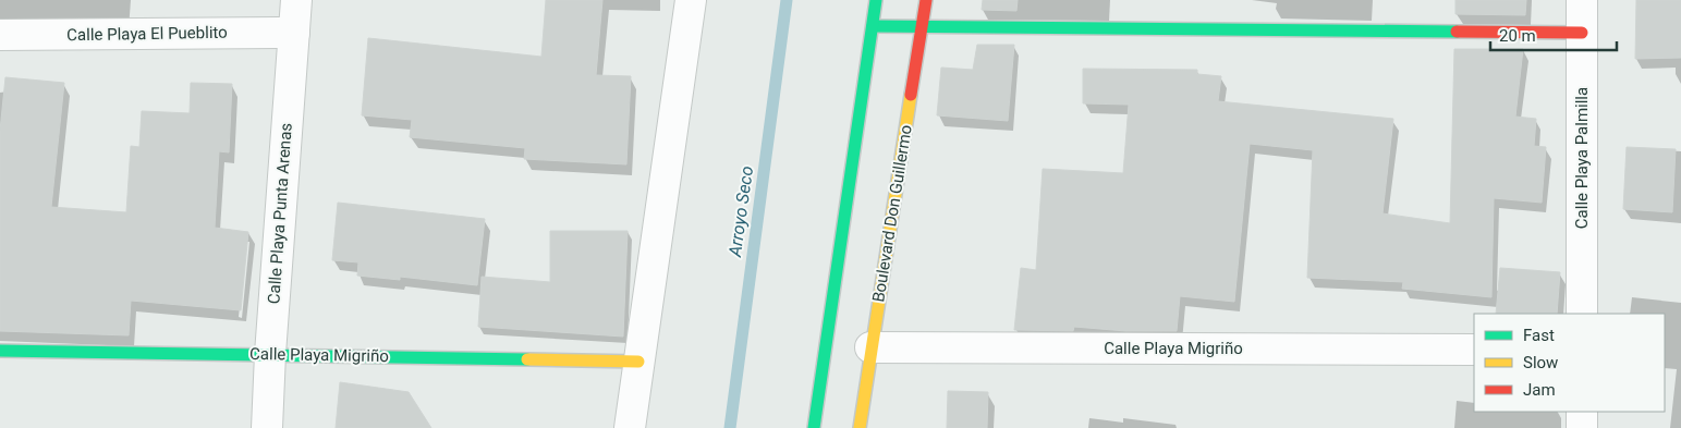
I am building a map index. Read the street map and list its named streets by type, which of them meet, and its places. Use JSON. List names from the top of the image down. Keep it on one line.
{"streets":{"street":["Calle Playa El Pueblito","Calle Playa Palmilla","Calle Playa Punta Arenas","Boulevard Don Guillermo","Calle Playa Migriño"]},"crossings":[["Calle Playa El Pueblito","Calle Playa Punta Arenas"],["Calle Playa Punta Arenas","Calle Playa Migriño"],["Boulevard Don Guillermo","Calle Playa Migriño"]],"water":["Arroyo Seco"],"legend":["Fast","Slow","Jam"],"scale_bar":"20 m"}
